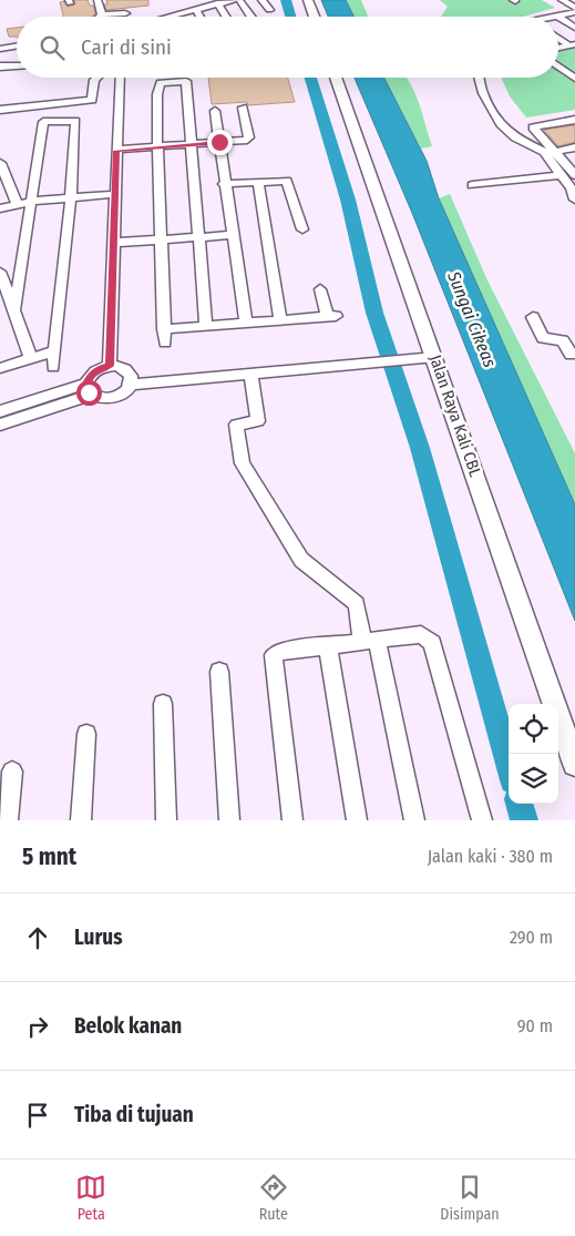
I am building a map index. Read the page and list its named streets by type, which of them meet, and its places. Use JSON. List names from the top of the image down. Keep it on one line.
{"streets":{"main road":["Jalan Raya Kali CBL"]},"water":["Sungai Cikeas"],"page":{"search":"Cari di sini","heading":["5 mnt","Jalan kaki · 380 m"],"list":[["Lurus","290 m"],["Belok kanan","90 m"],"Tiba di tujuan"],"nav":["Peta","Rute","Disimpan"]}}
